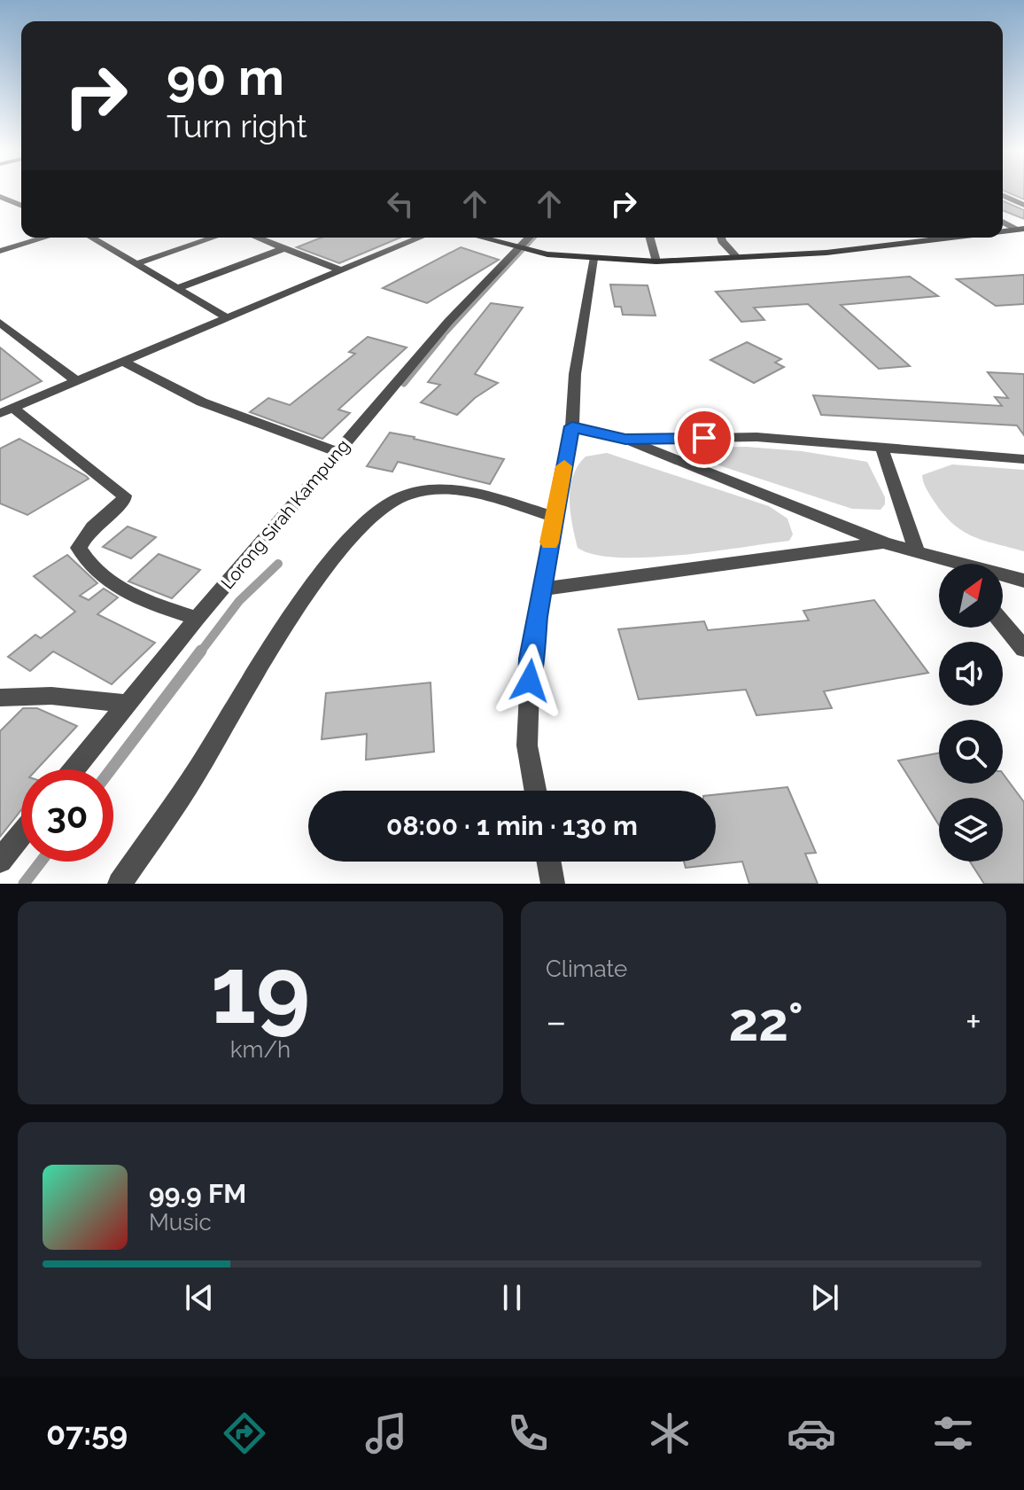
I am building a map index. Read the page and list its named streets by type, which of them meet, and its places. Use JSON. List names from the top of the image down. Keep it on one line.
{"streets":{"street":["Lorong Sirah Kampung"]},"north":"top right","page":{"turn":["90 m","Turn right"],"limit":"30","trip":"08:00 · 1 min · 130 m","tile":[["19","km/h"],"Climate"],"heat":["−","22°","+"],"song":["99.9 FM","Music"],"tabs":"07:59"}}
